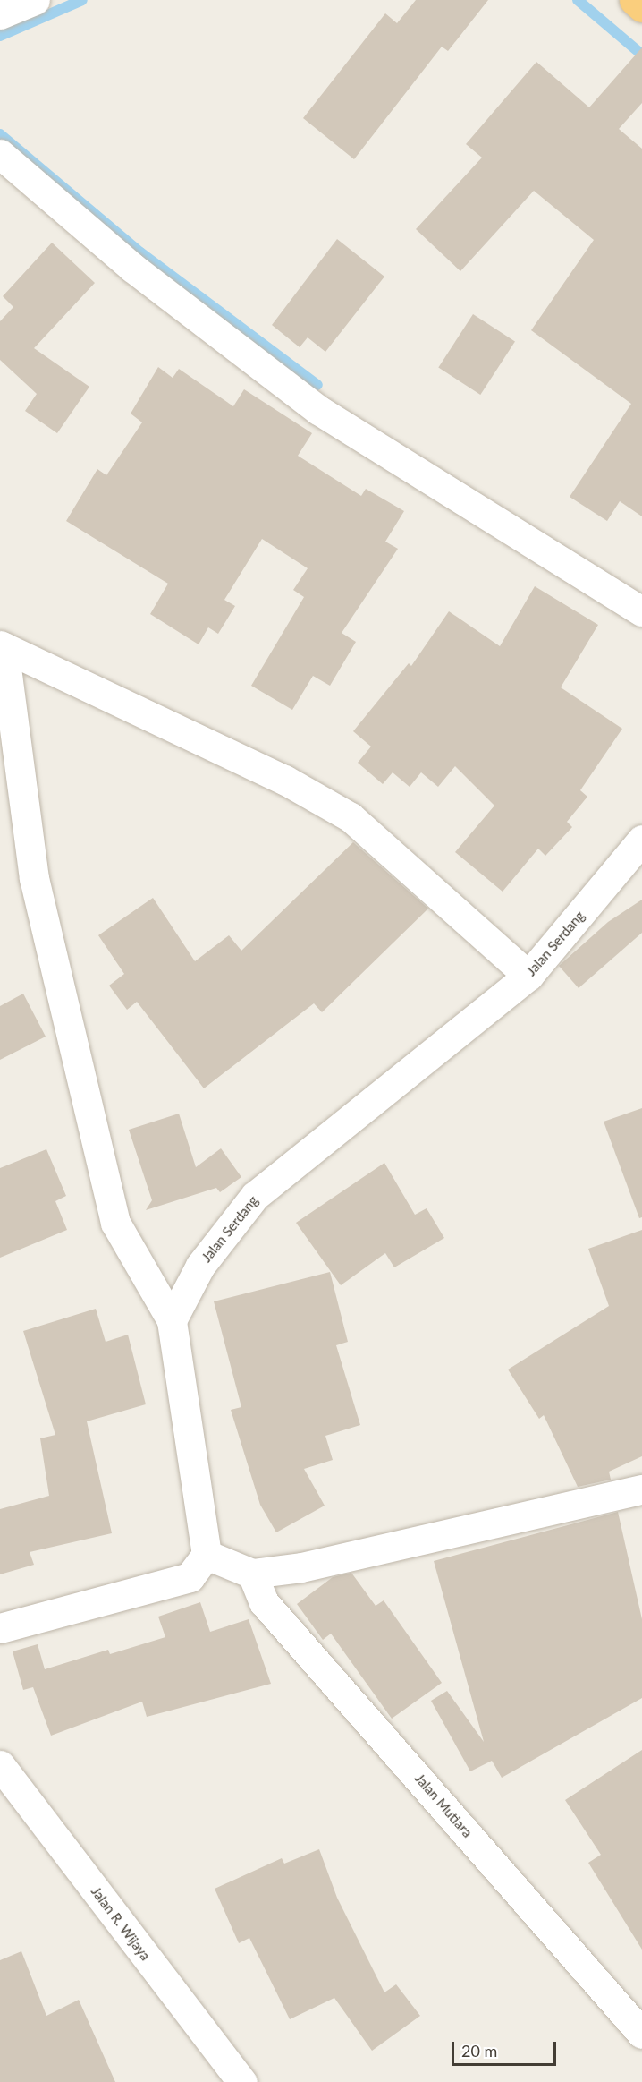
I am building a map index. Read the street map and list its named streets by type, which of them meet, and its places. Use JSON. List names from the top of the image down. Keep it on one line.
{"streets":{"street":["Jalan Serdang","Jalan Mutiara","Jalan R. Wijaya"]},"scale_bar":"20 m"}
